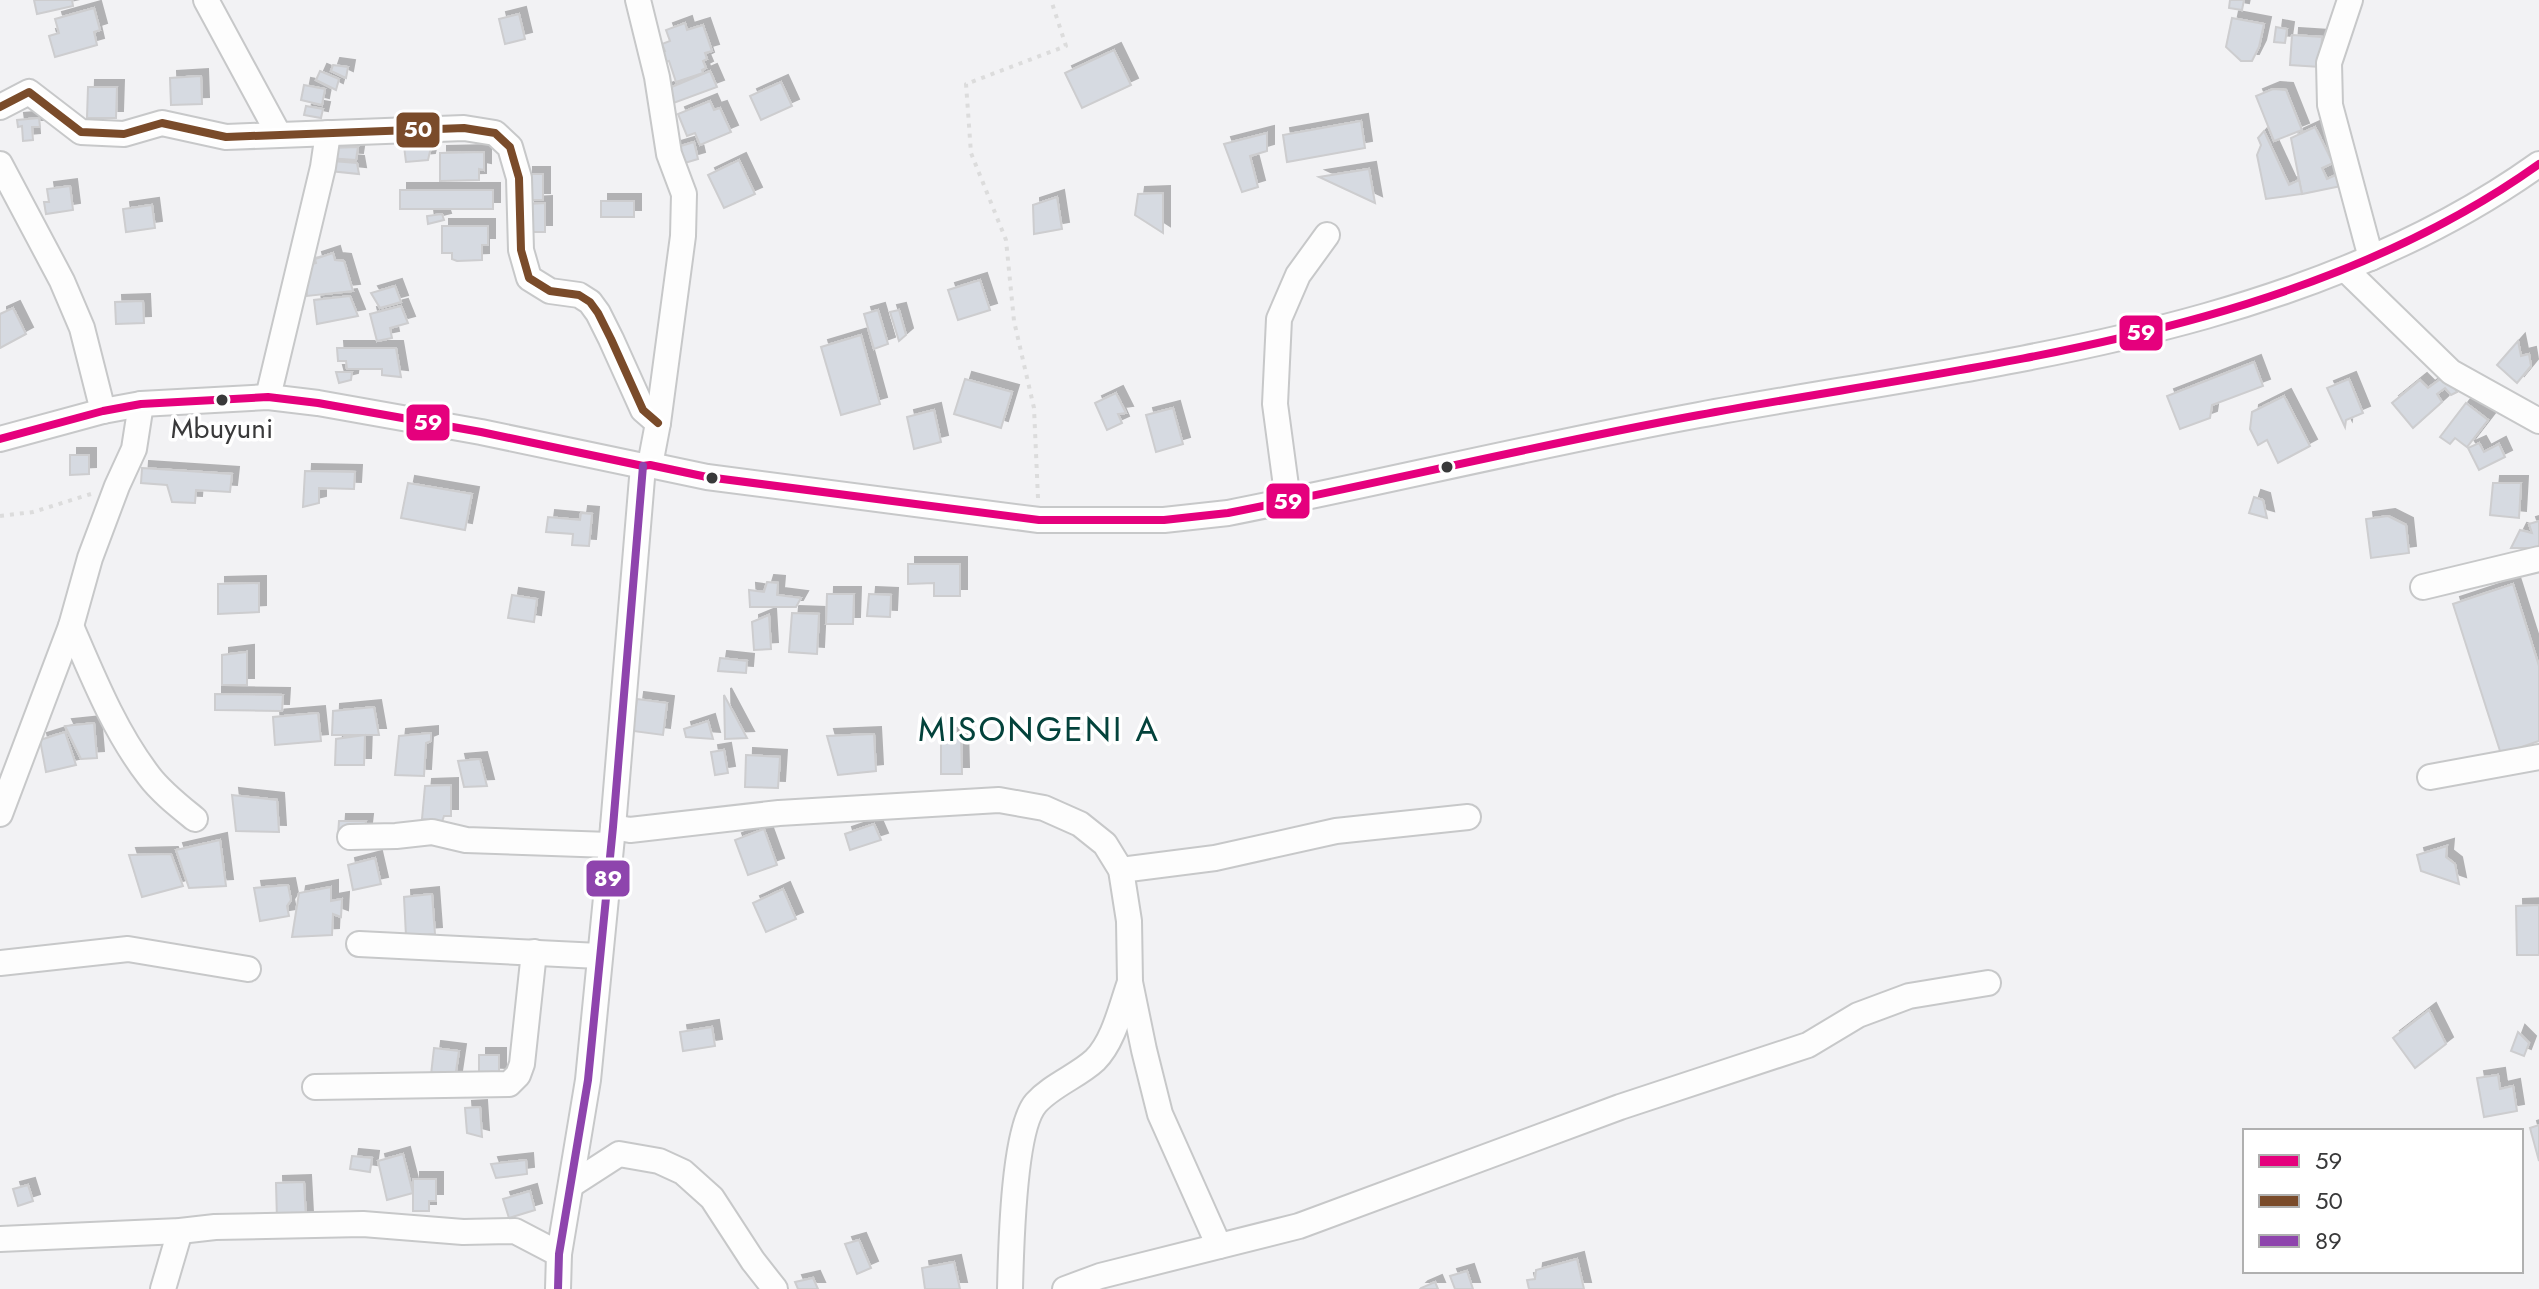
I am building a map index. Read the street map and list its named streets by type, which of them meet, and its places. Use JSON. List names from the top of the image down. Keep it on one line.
{"districts":["MISONGENI A"],"places":["Mbuyuni"],"lines":["transit line 50","transit line 59","transit line 89"],"legend":["59","50","89"]}
